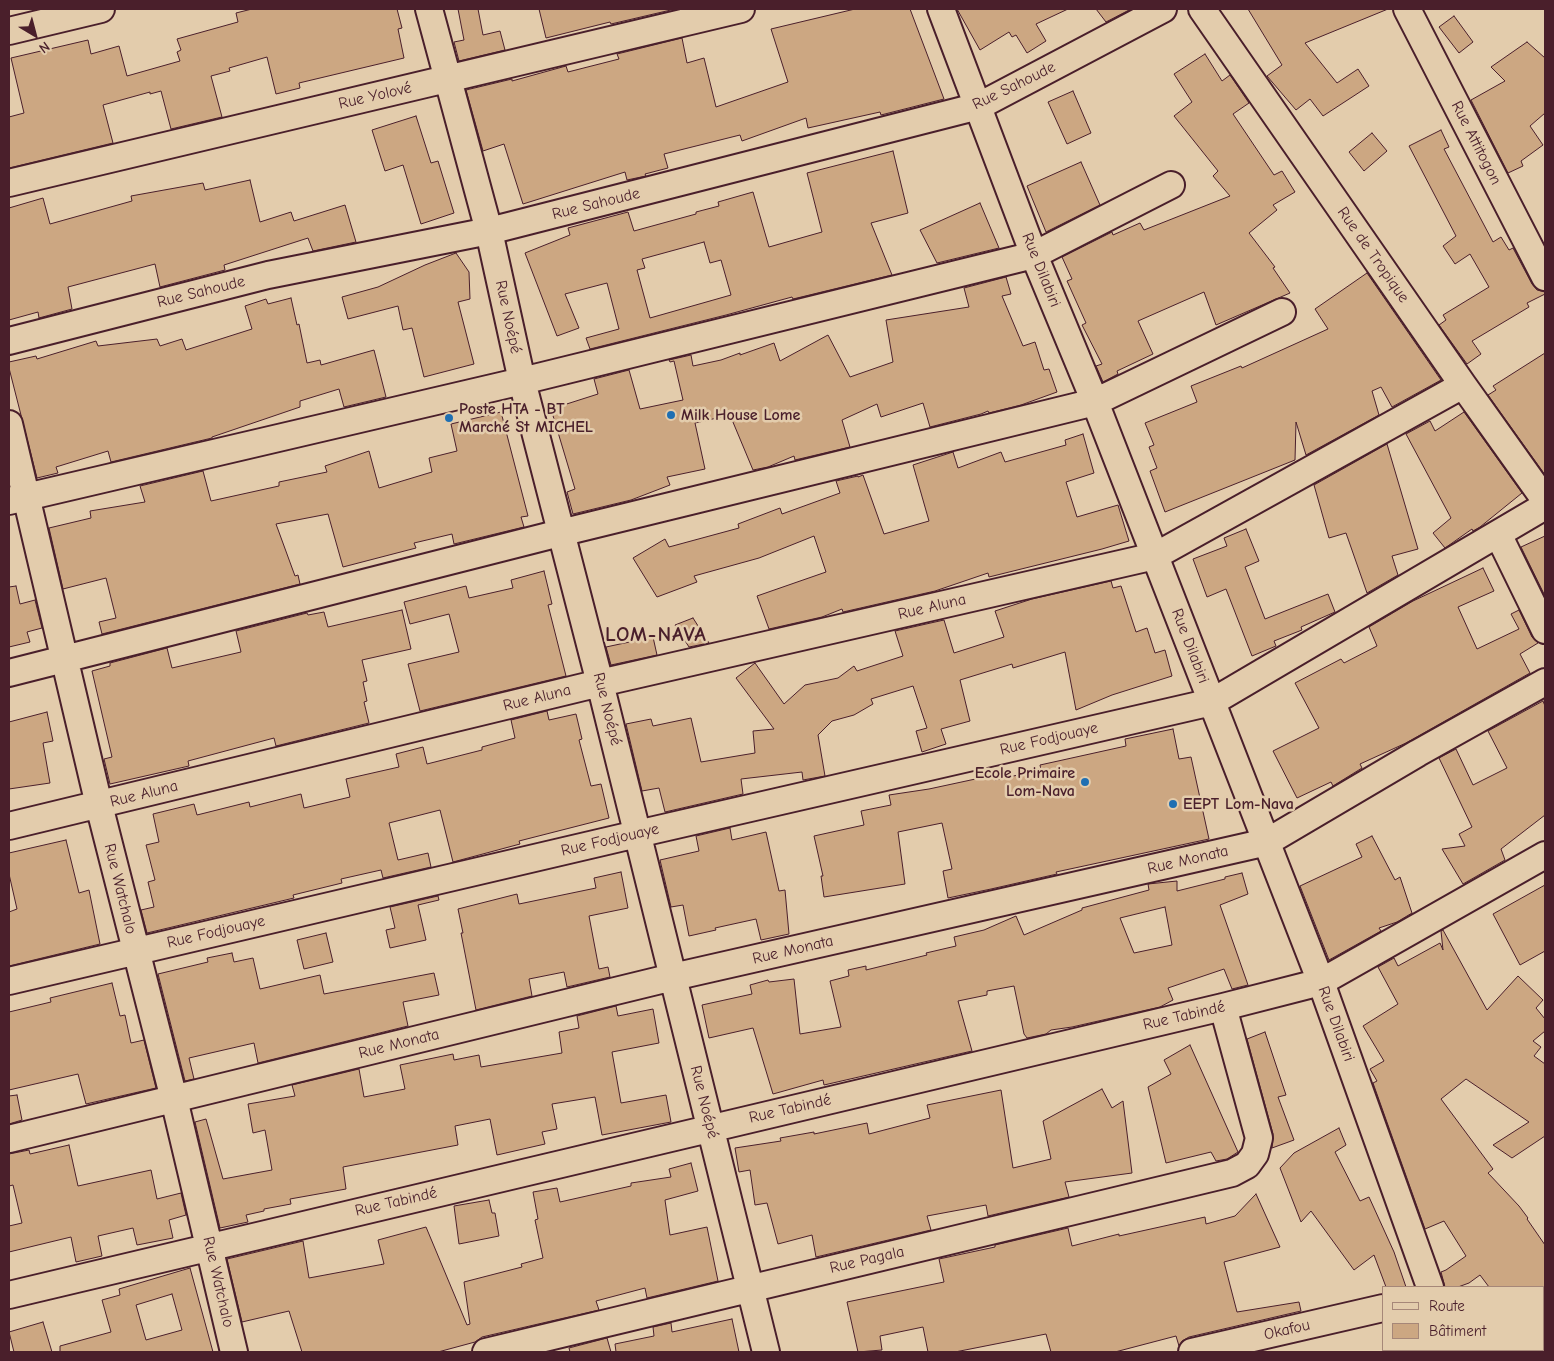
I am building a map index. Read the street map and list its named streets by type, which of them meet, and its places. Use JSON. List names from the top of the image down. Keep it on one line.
{"streets":{"street":["Rue Sahoude","Rue Yolové","Rue Attitogon","Rue de Tropique","Rue Dilabiri","Rue Noépé","Rue Aluna","Rue Fodjouaye","Rue Monata","Rue Watchalo","Rue Tabindé","Rue Pagala","Okafou"]},"crossings":[["Rue Sahoude","Rue Dilabiri"],["Rue Sahoude","Rue Noépé"],["Rue Yolové","Rue Noépé"],["Rue de Tropique","Rue Aluna"],["Rue Dilabiri","Rue Aluna"],["Rue Dilabiri","Rue Fodjouaye"],["Rue Dilabiri","Rue Monata"],["Rue Dilabiri","Rue Tabindé"],["Rue Noépé","Rue Aluna"],["Rue Noépé","Rue Fodjouaye"],["Rue Noépé","Rue Monata"],["Rue Noépé","Rue Tabindé"],["Rue Noépé","Rue Pagala"],["Rue Aluna","Rue Watchalo"],["Rue Fodjouaye","Rue Watchalo"],["Rue Monata","Rue Watchalo"],["Rue Watchalo","Rue Tabindé"],["Rue Tabindé","Rue Pagala"]],"districts":["LOM-NAVA"],"places":["Milk House Lome","Poste HTA - BT Marché St MICHEL","Ecole Primaire Lom-Nava","EEPT Lom-Nava"],"legend":["Route","Bâtiment"],"north":"bottom right"}
